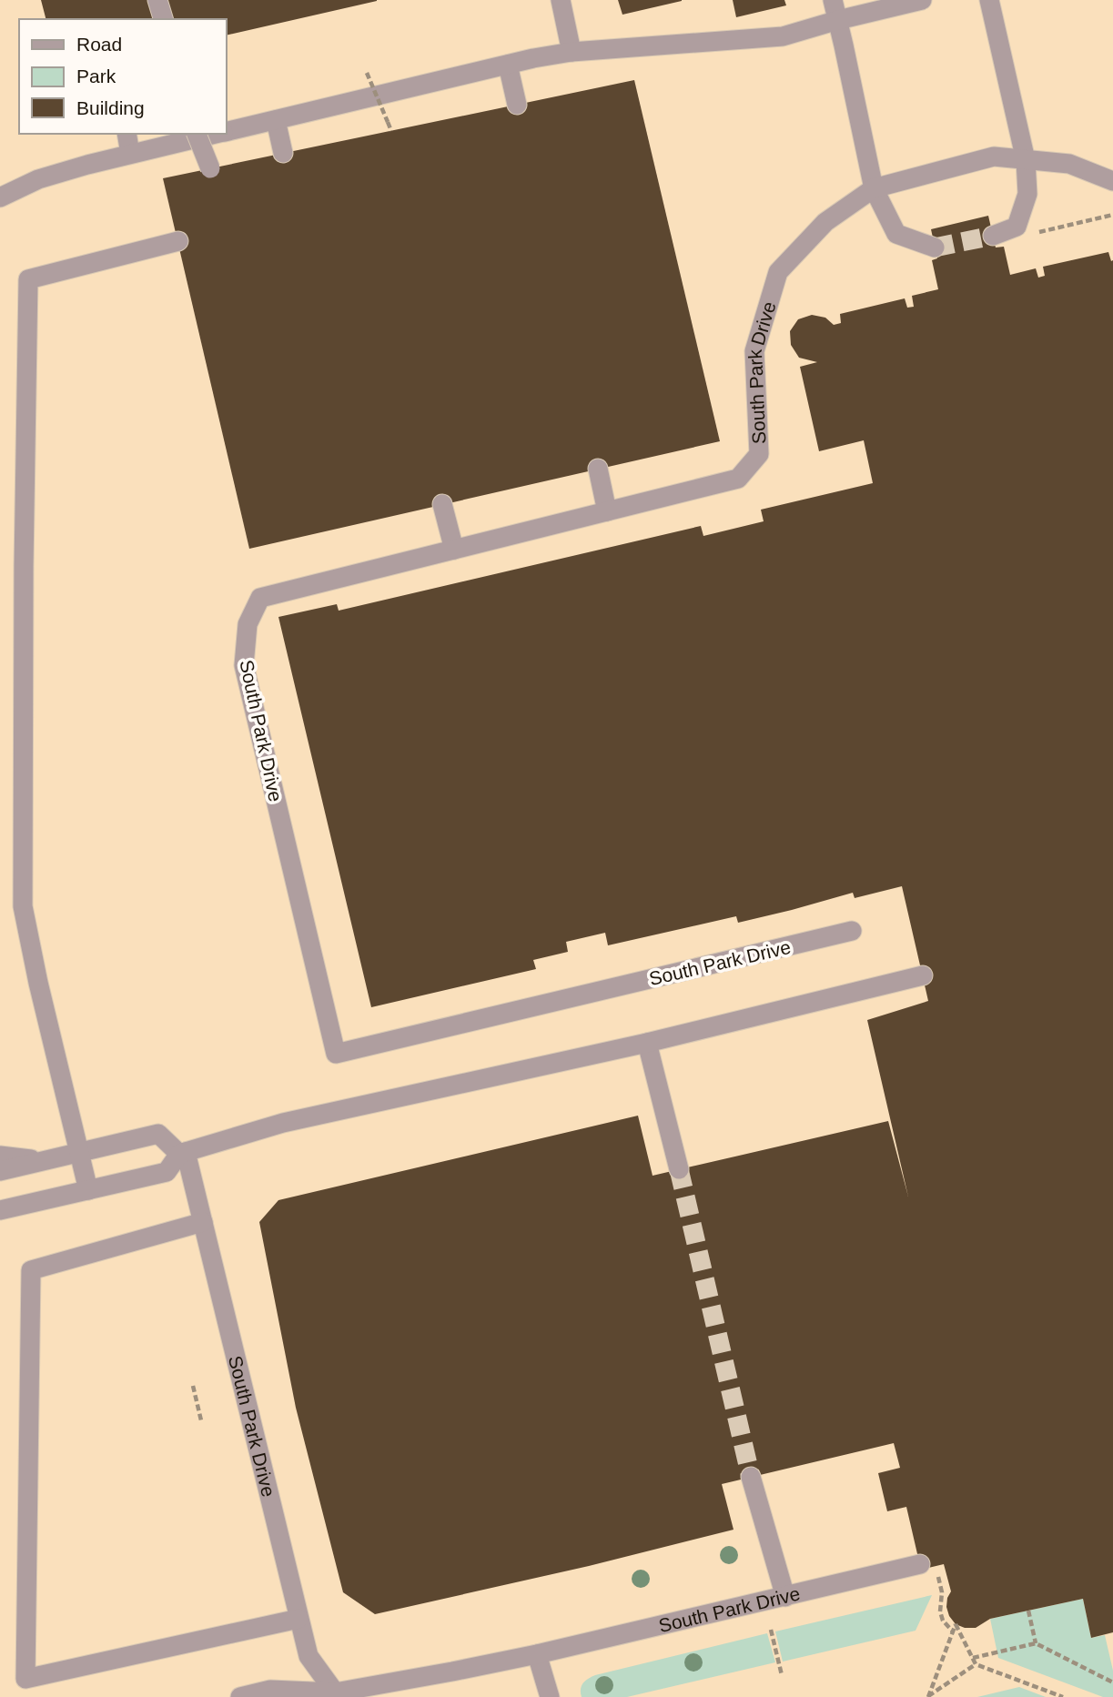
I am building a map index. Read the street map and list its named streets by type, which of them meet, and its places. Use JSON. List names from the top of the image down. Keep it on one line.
{"streets":{"street":["South Park Drive"]},"legend":["Road","Park","Building"]}
